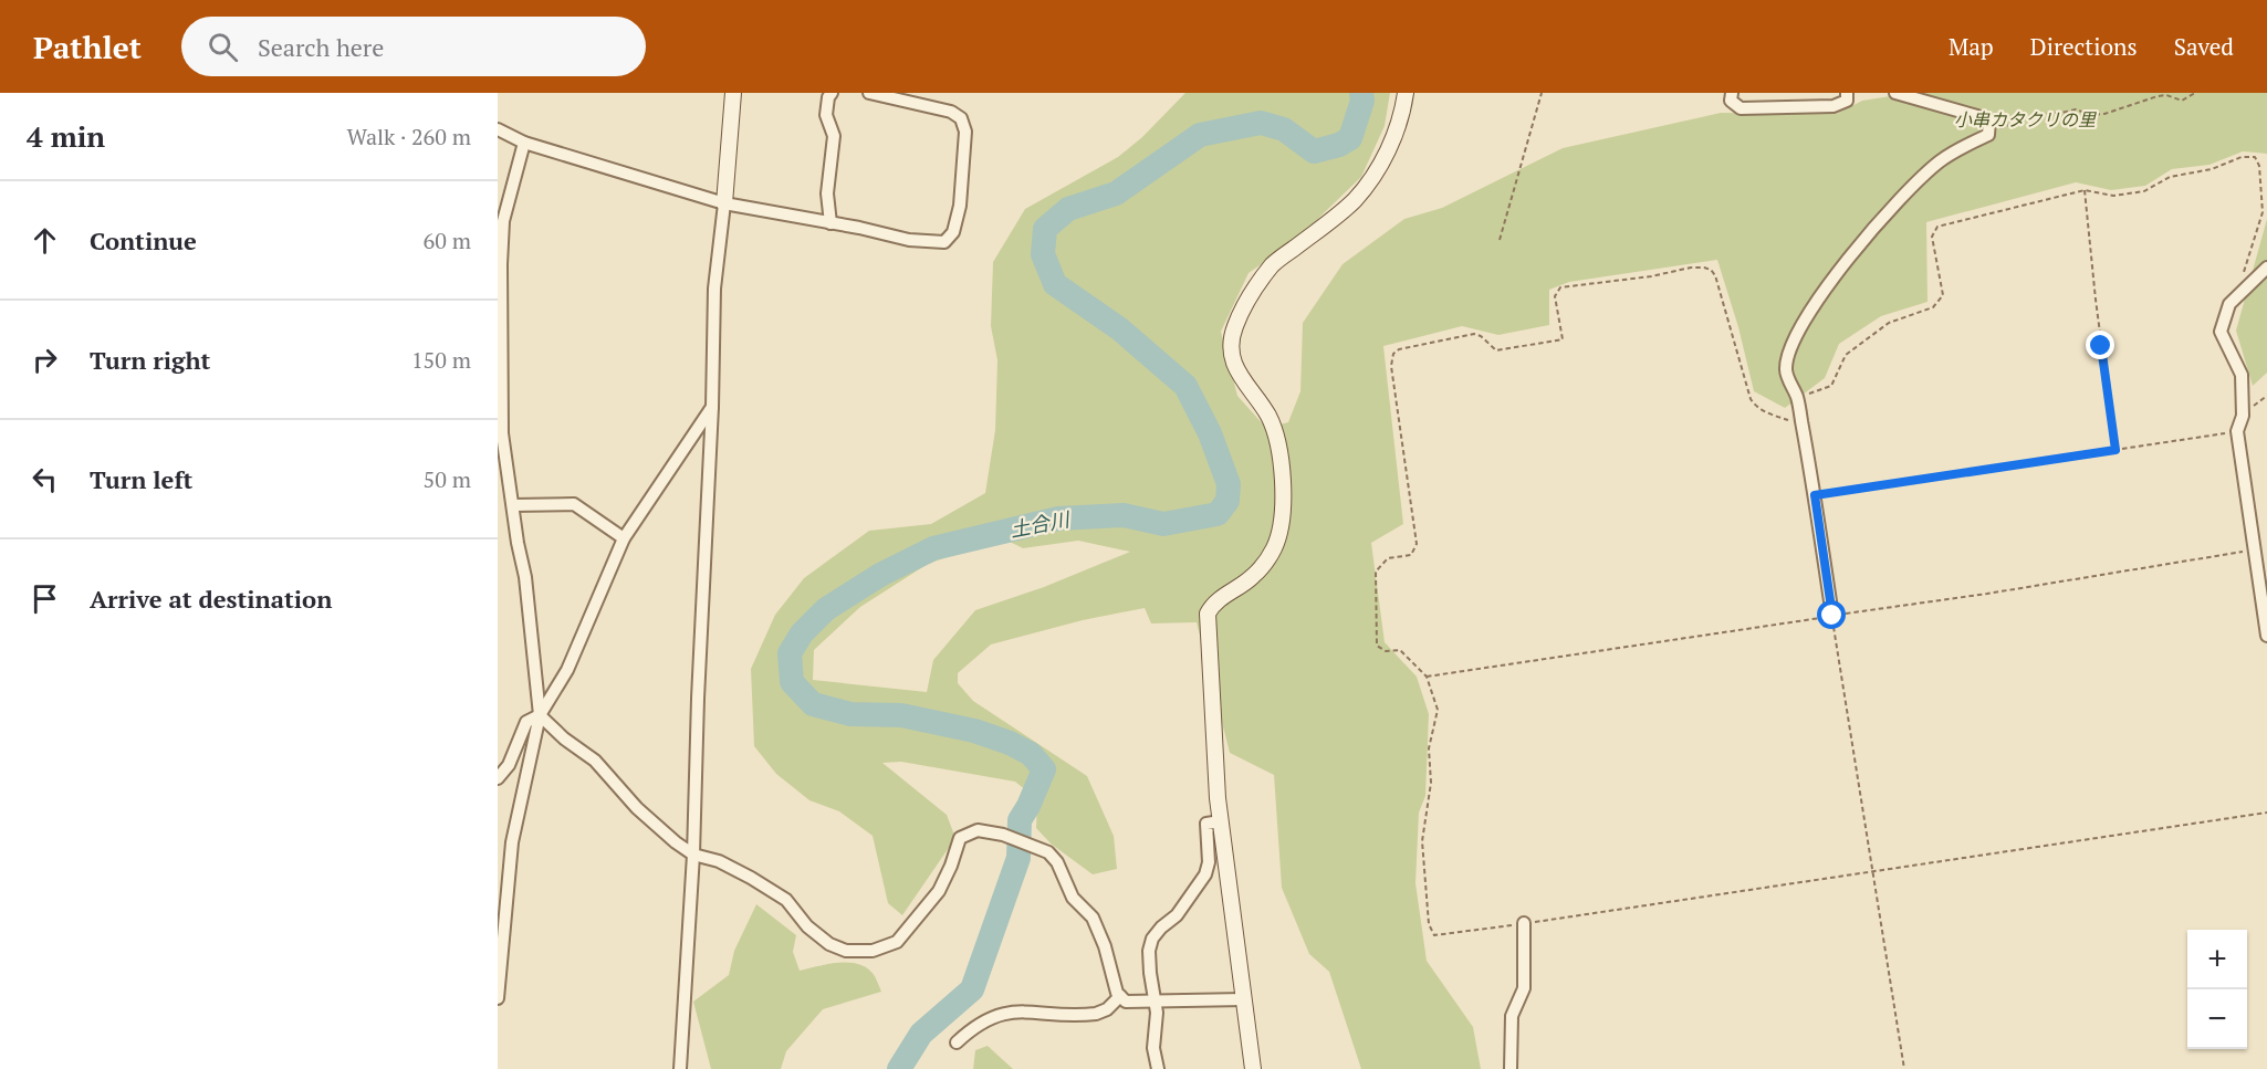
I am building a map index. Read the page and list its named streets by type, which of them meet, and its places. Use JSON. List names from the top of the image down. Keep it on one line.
{"water":["土合川"],"parks":["小串カタクリの里"],"page":{"header":"Pathlet","search":"Search here","nav":["Map","Directions","Saved"],"heading":["4 min","Walk · 260 m"],"list":[["Continue","60 m"],["Turn right","150 m"],["Turn left","50 m"],"Arrive at destination"],"map_buttons":["+","−"]}}
